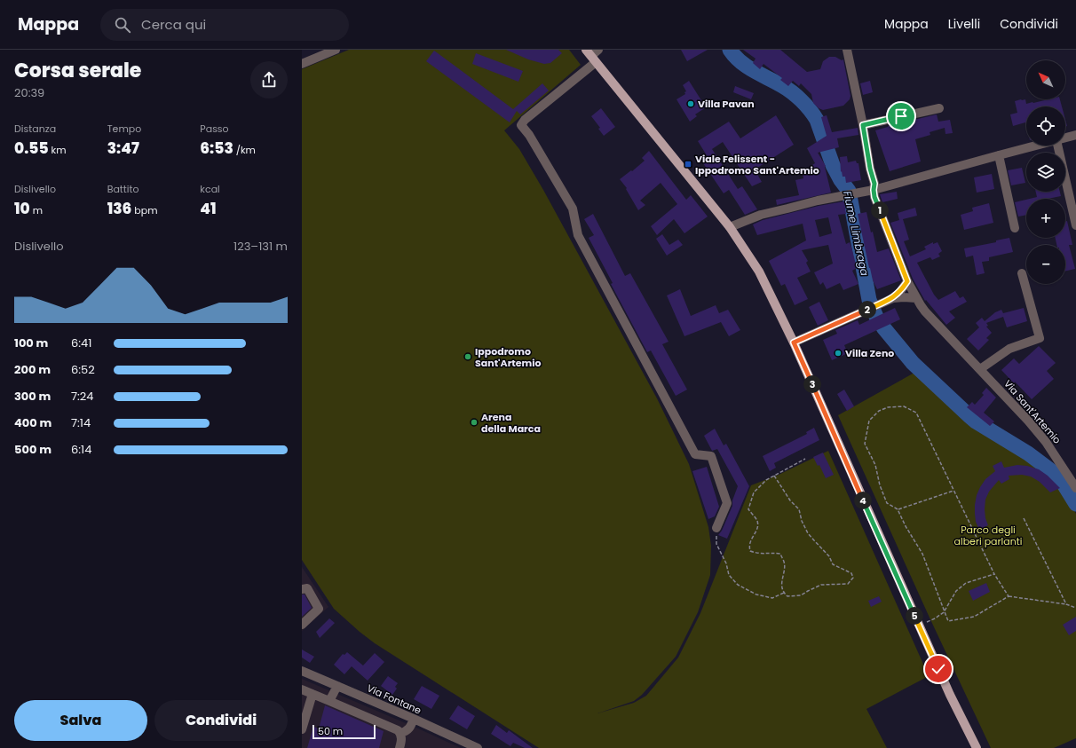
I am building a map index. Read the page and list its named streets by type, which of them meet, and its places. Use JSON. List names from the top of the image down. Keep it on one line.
{"streets":{"street":["Via Sant'Artemio","Via Fontane"]},"water":["Fiume Limbraga"],"parks":["Parco degli alberi parlanti"],"places":{"other":["Villa Pavan","Villa Zeno","Ippodromo Sant'Artemio","Arena della Marca"],"transit":["Viale Felissent - Ippodromo Sant'Artemio"]},"scale_bar":"50 m","north":"top left","page":{"header":"Mappa","search":"Cerca qui","nav":["Mappa","Livelli","Condividi"],"heading":["Corsa serale","20:39"],"map_buttons":["+","−"],"stats":[["Distanza","0.55 km"],["Tempo","3:47"],["Passo","6:53 /km"],["Dislivello","10 m"],["Battito","136 bpm"],["kcal","41"]],"pins":["1","2","3","4","5"],"chart":["Dislivello","123–131 m"],"list":[{"name":"100 m","note":"6:41"},{"name":"200 m","note":"6:52"},{"name":"300 m","note":"7:24"},{"name":"400 m","note":"7:14"},{"name":"500 m","note":"6:14"}],"buttons":["Salva","Condividi"],"scale":"50 m"}}
